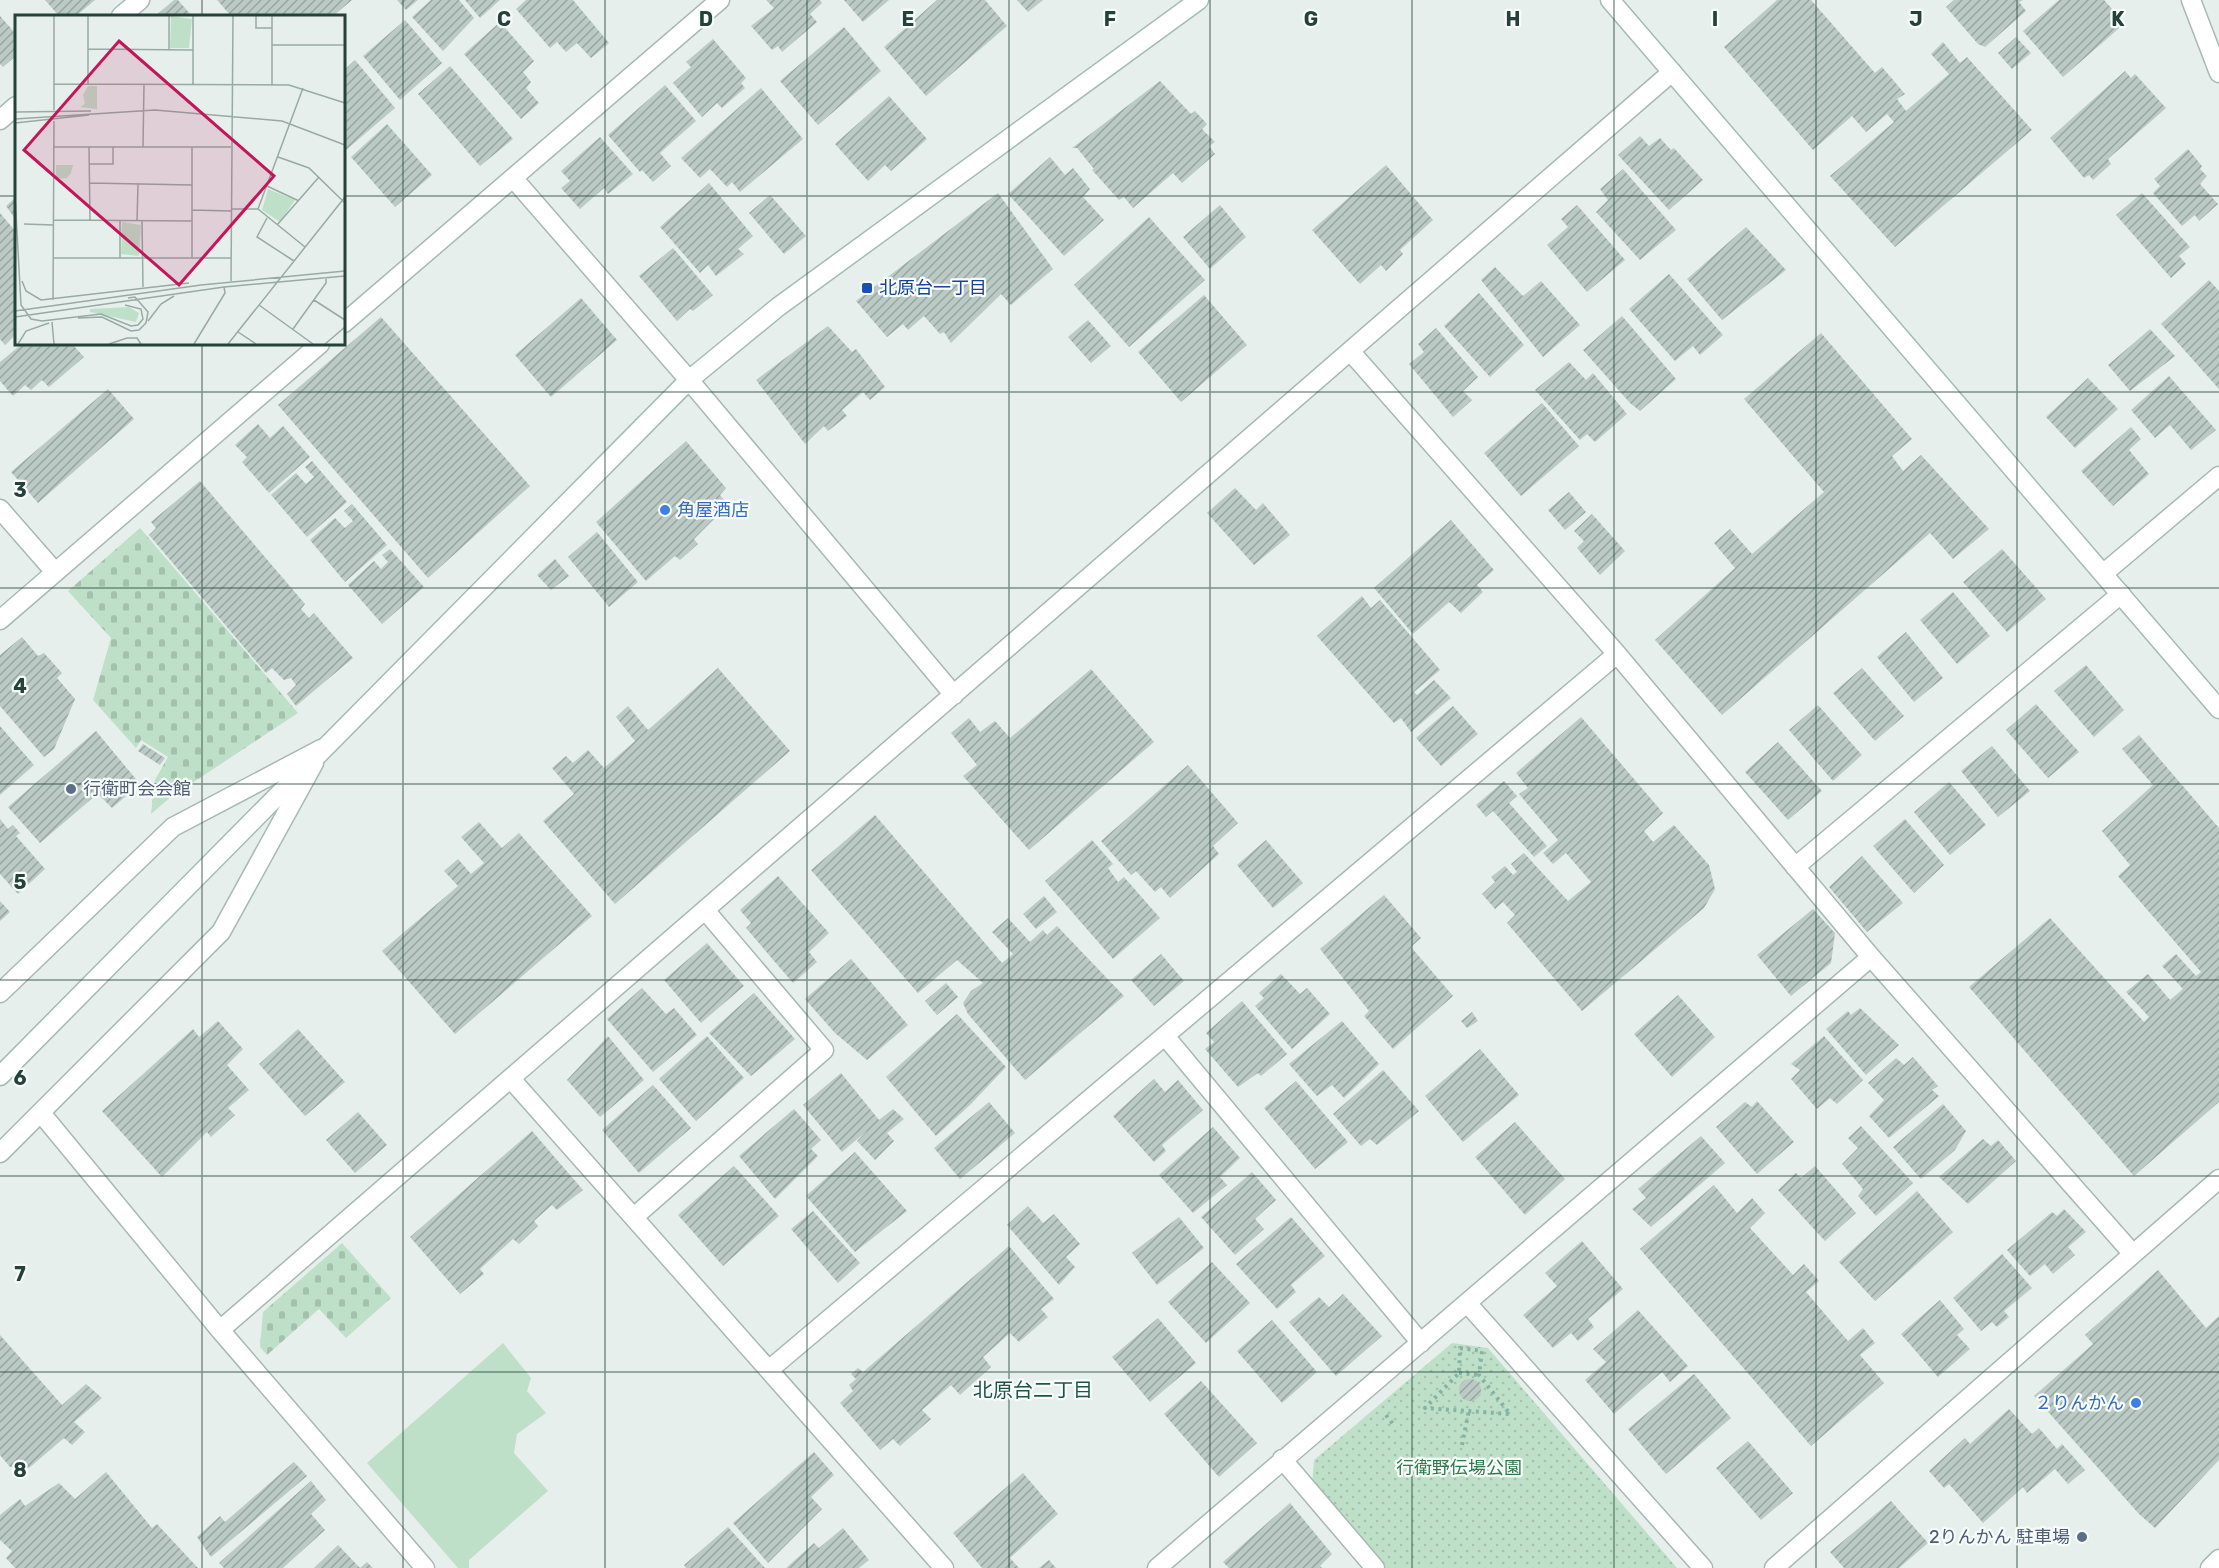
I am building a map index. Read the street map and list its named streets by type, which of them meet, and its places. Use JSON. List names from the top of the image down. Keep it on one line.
{"districts":["北原台二丁目"],"parks":["行衛野伝場公園"],"places":{"transit":["北原台一丁目"],"other":["角屋酒店","行衛町会会館","２りんかん","2りんかん 駐車場"]},"grid":{"columns":["C","D","E","F","G","H","I","J","K"],"rows":["3","4","5","6","7","8"]}}
